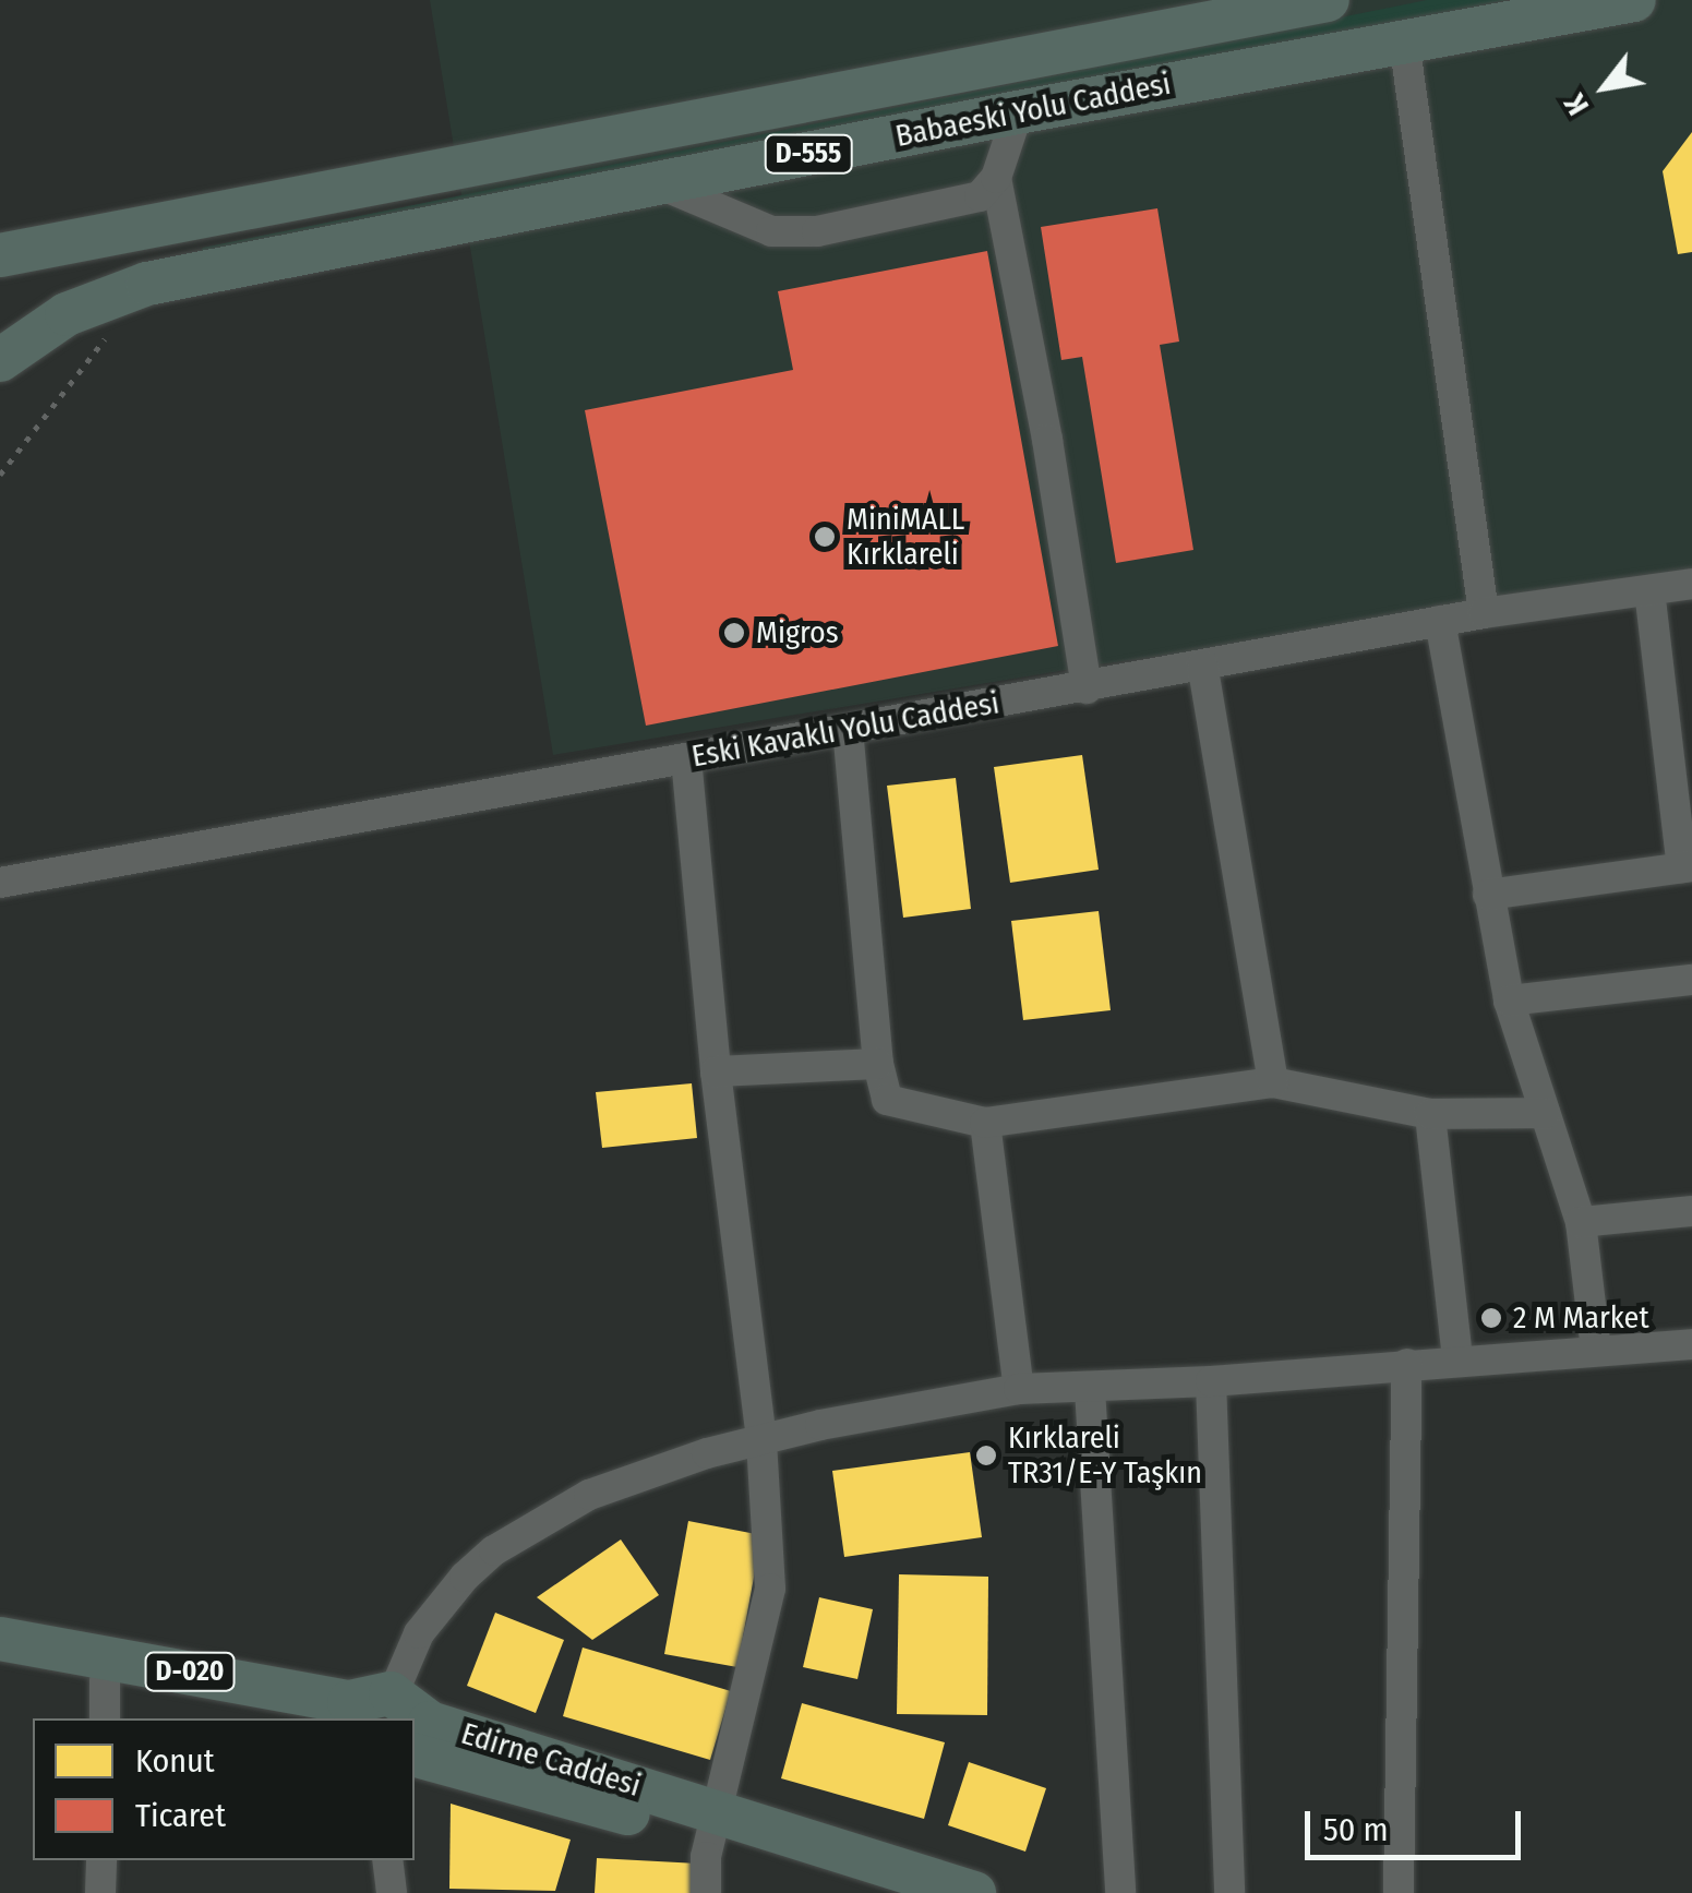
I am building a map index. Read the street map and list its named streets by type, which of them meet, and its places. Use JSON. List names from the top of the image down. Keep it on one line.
{"streets":{"highway":["Babaeski Yolu Caddesi","D-555","D-020","Edirne Caddesi"],"street":["Eski Kavaklı Yolu Caddesi"]},"places":["MiniMALL Kırklareli","Migros","2 M Market","Kırklareli TR31/E-Y Taşkın"],"legend":["Konut","Ticaret"],"scale_bar":"50 m","north":"bottom left"}
